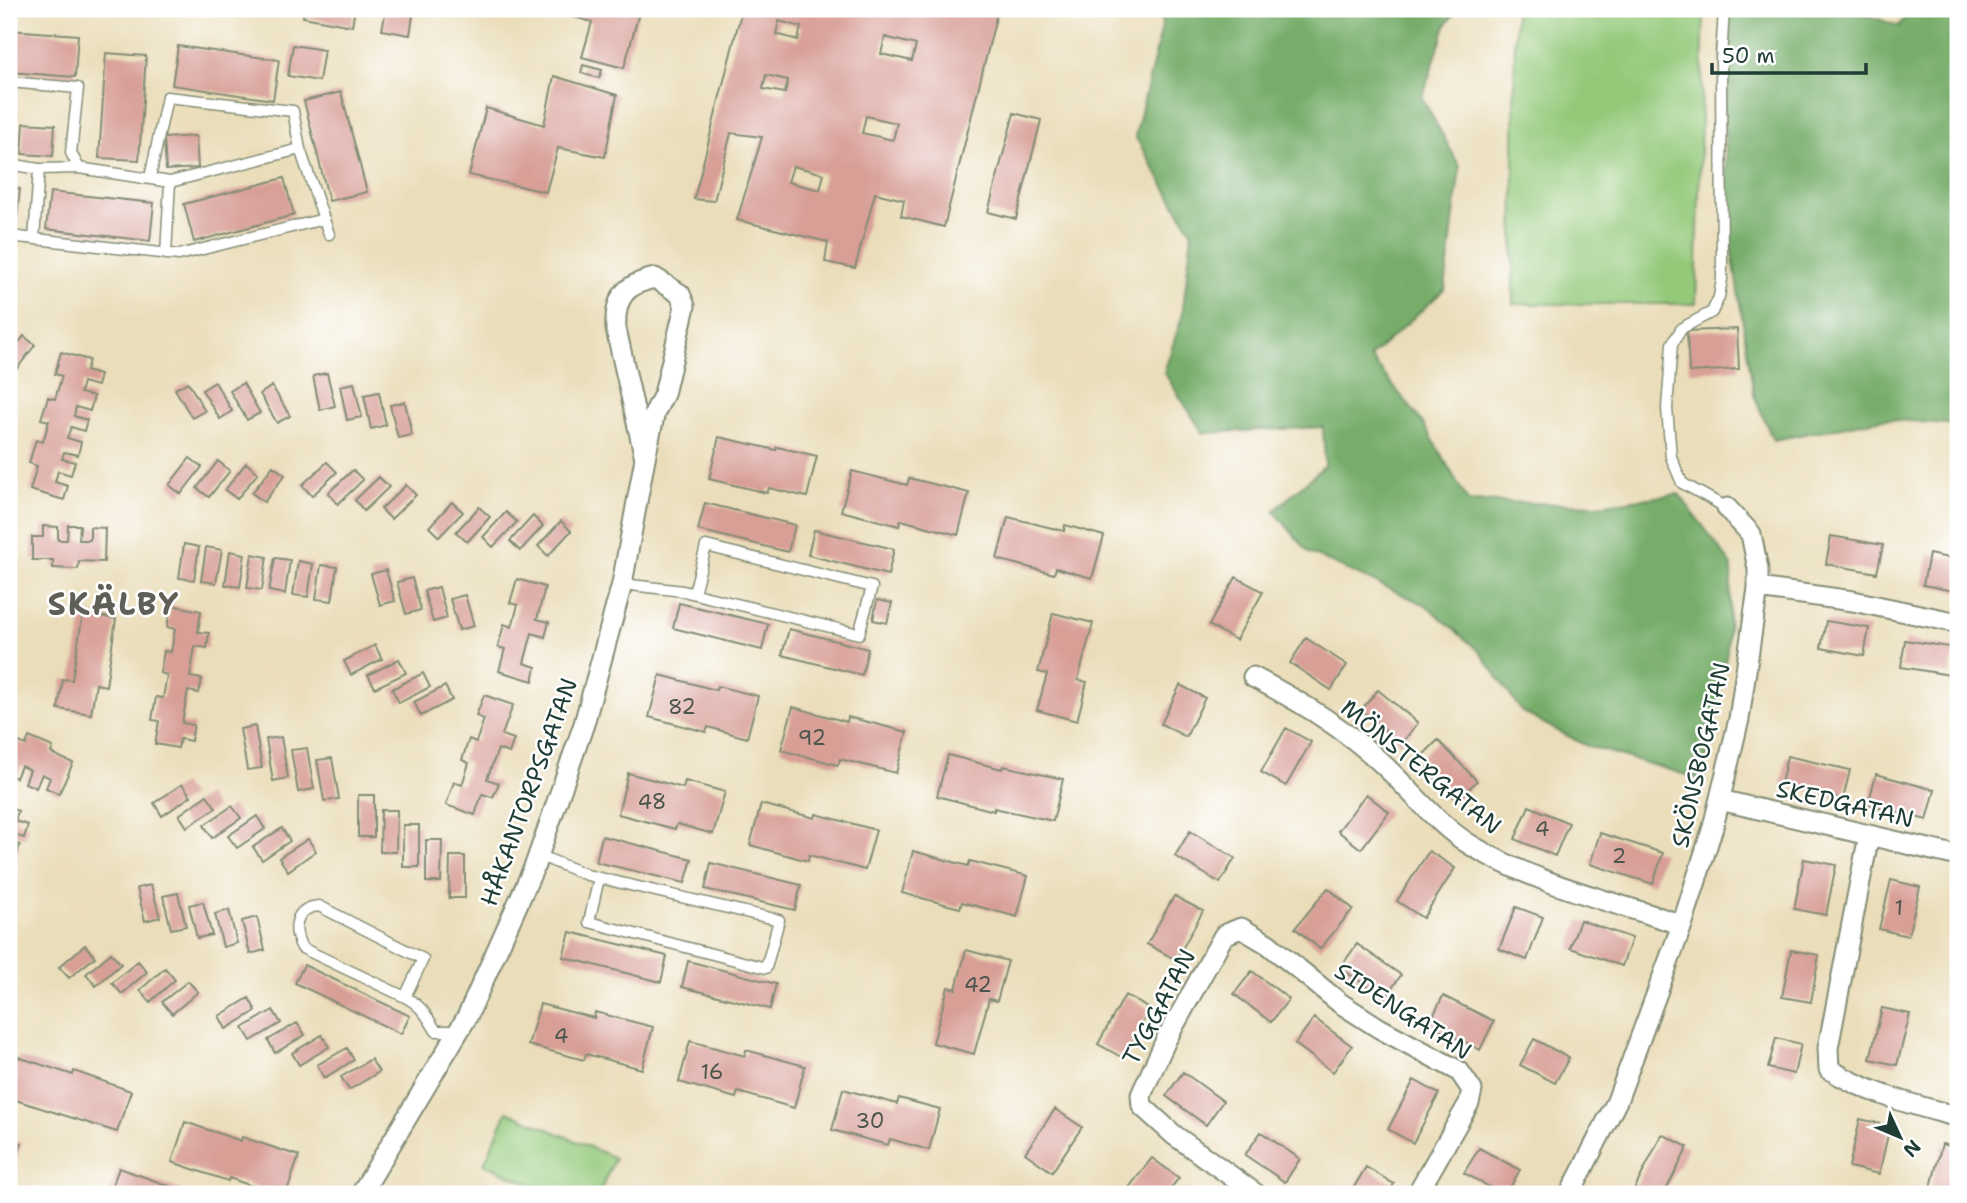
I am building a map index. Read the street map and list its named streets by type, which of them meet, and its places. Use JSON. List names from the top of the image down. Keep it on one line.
{"streets":{"street":["SKÖNSBOGATAN","MÖNSTERGATAN","HÅKANTORPSGATAN","SKEDGATAN","TYGGATAN","SIDENGATAN"]},"crossings":[["SKÖNSBOGATAN","MÖNSTERGATAN"],["SKÖNSBOGATAN","SKEDGATAN"],["TYGGATAN","SIDENGATAN"]],"districts":["SKÄLBY"],"house_numbers":["82","92","48","4","2","1","42","4","16","30"],"scale_bar":"50 m","north":"bottom right"}
